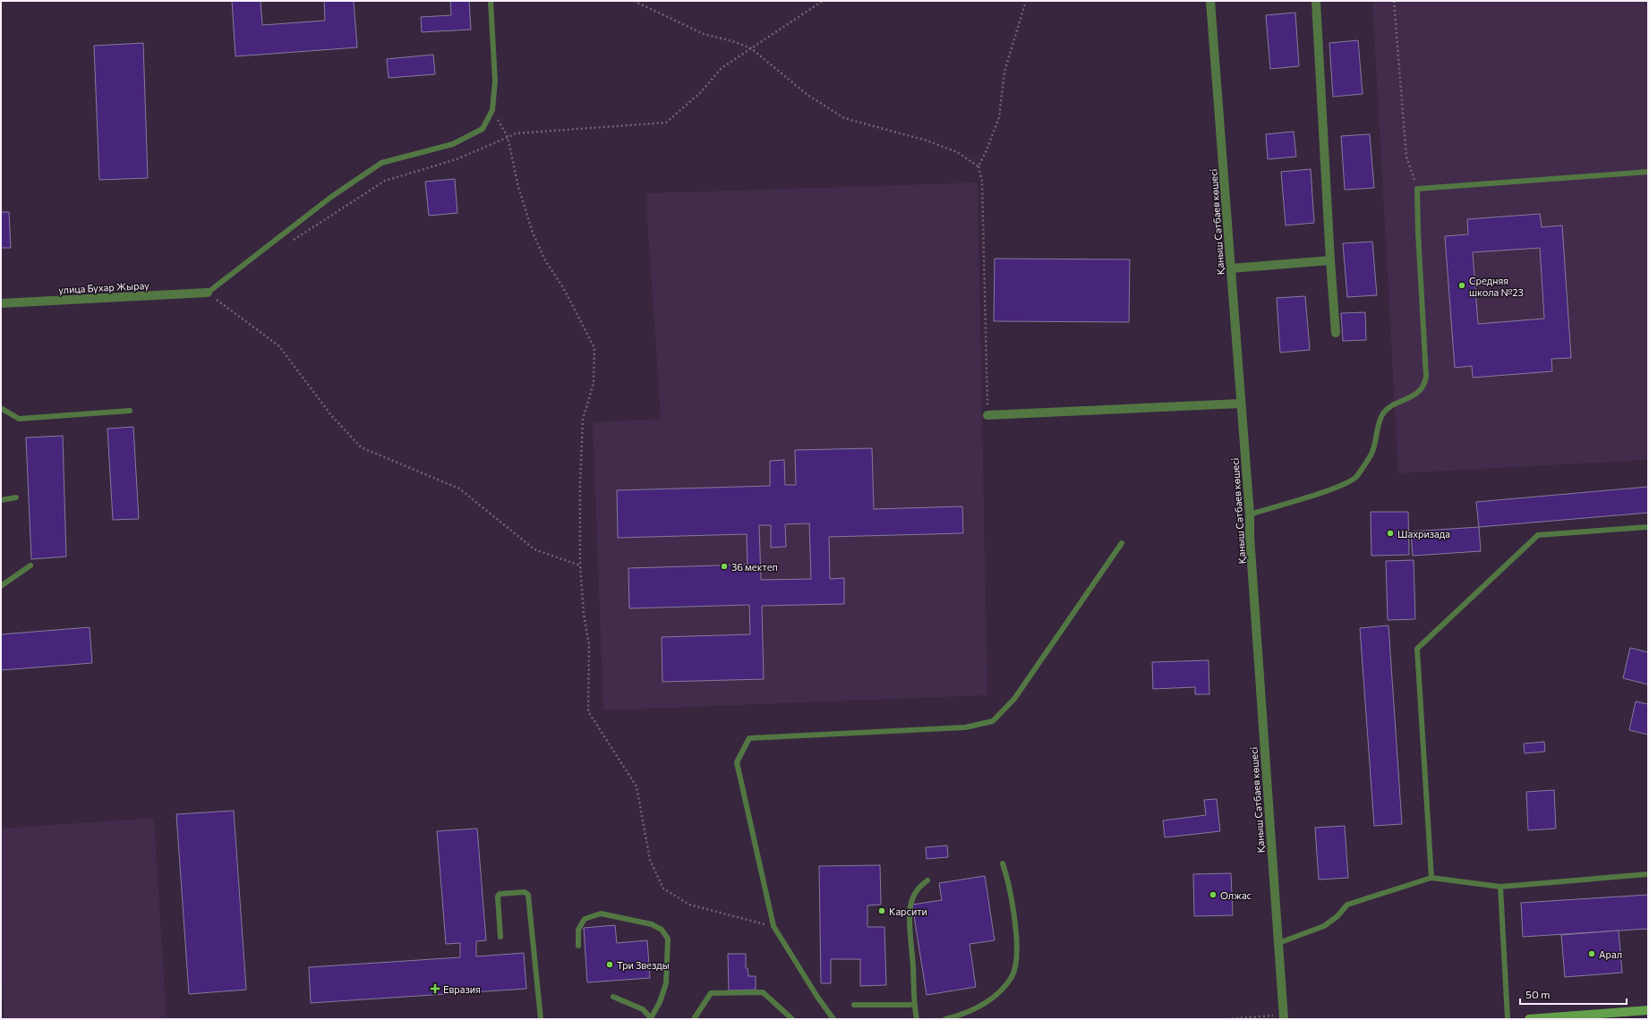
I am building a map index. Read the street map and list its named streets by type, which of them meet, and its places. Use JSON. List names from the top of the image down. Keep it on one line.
{"streets":{"street":["Қаныш Сәтбаев көшесі","улица Бухар Жырау"]},"places":{"other":["Средняя школа №23","Шахризада","36 мектеп","Олжас","Карсити","Арал","Три Звезды"],"health":["Евразия"]},"scale_bar":"50 m"}
